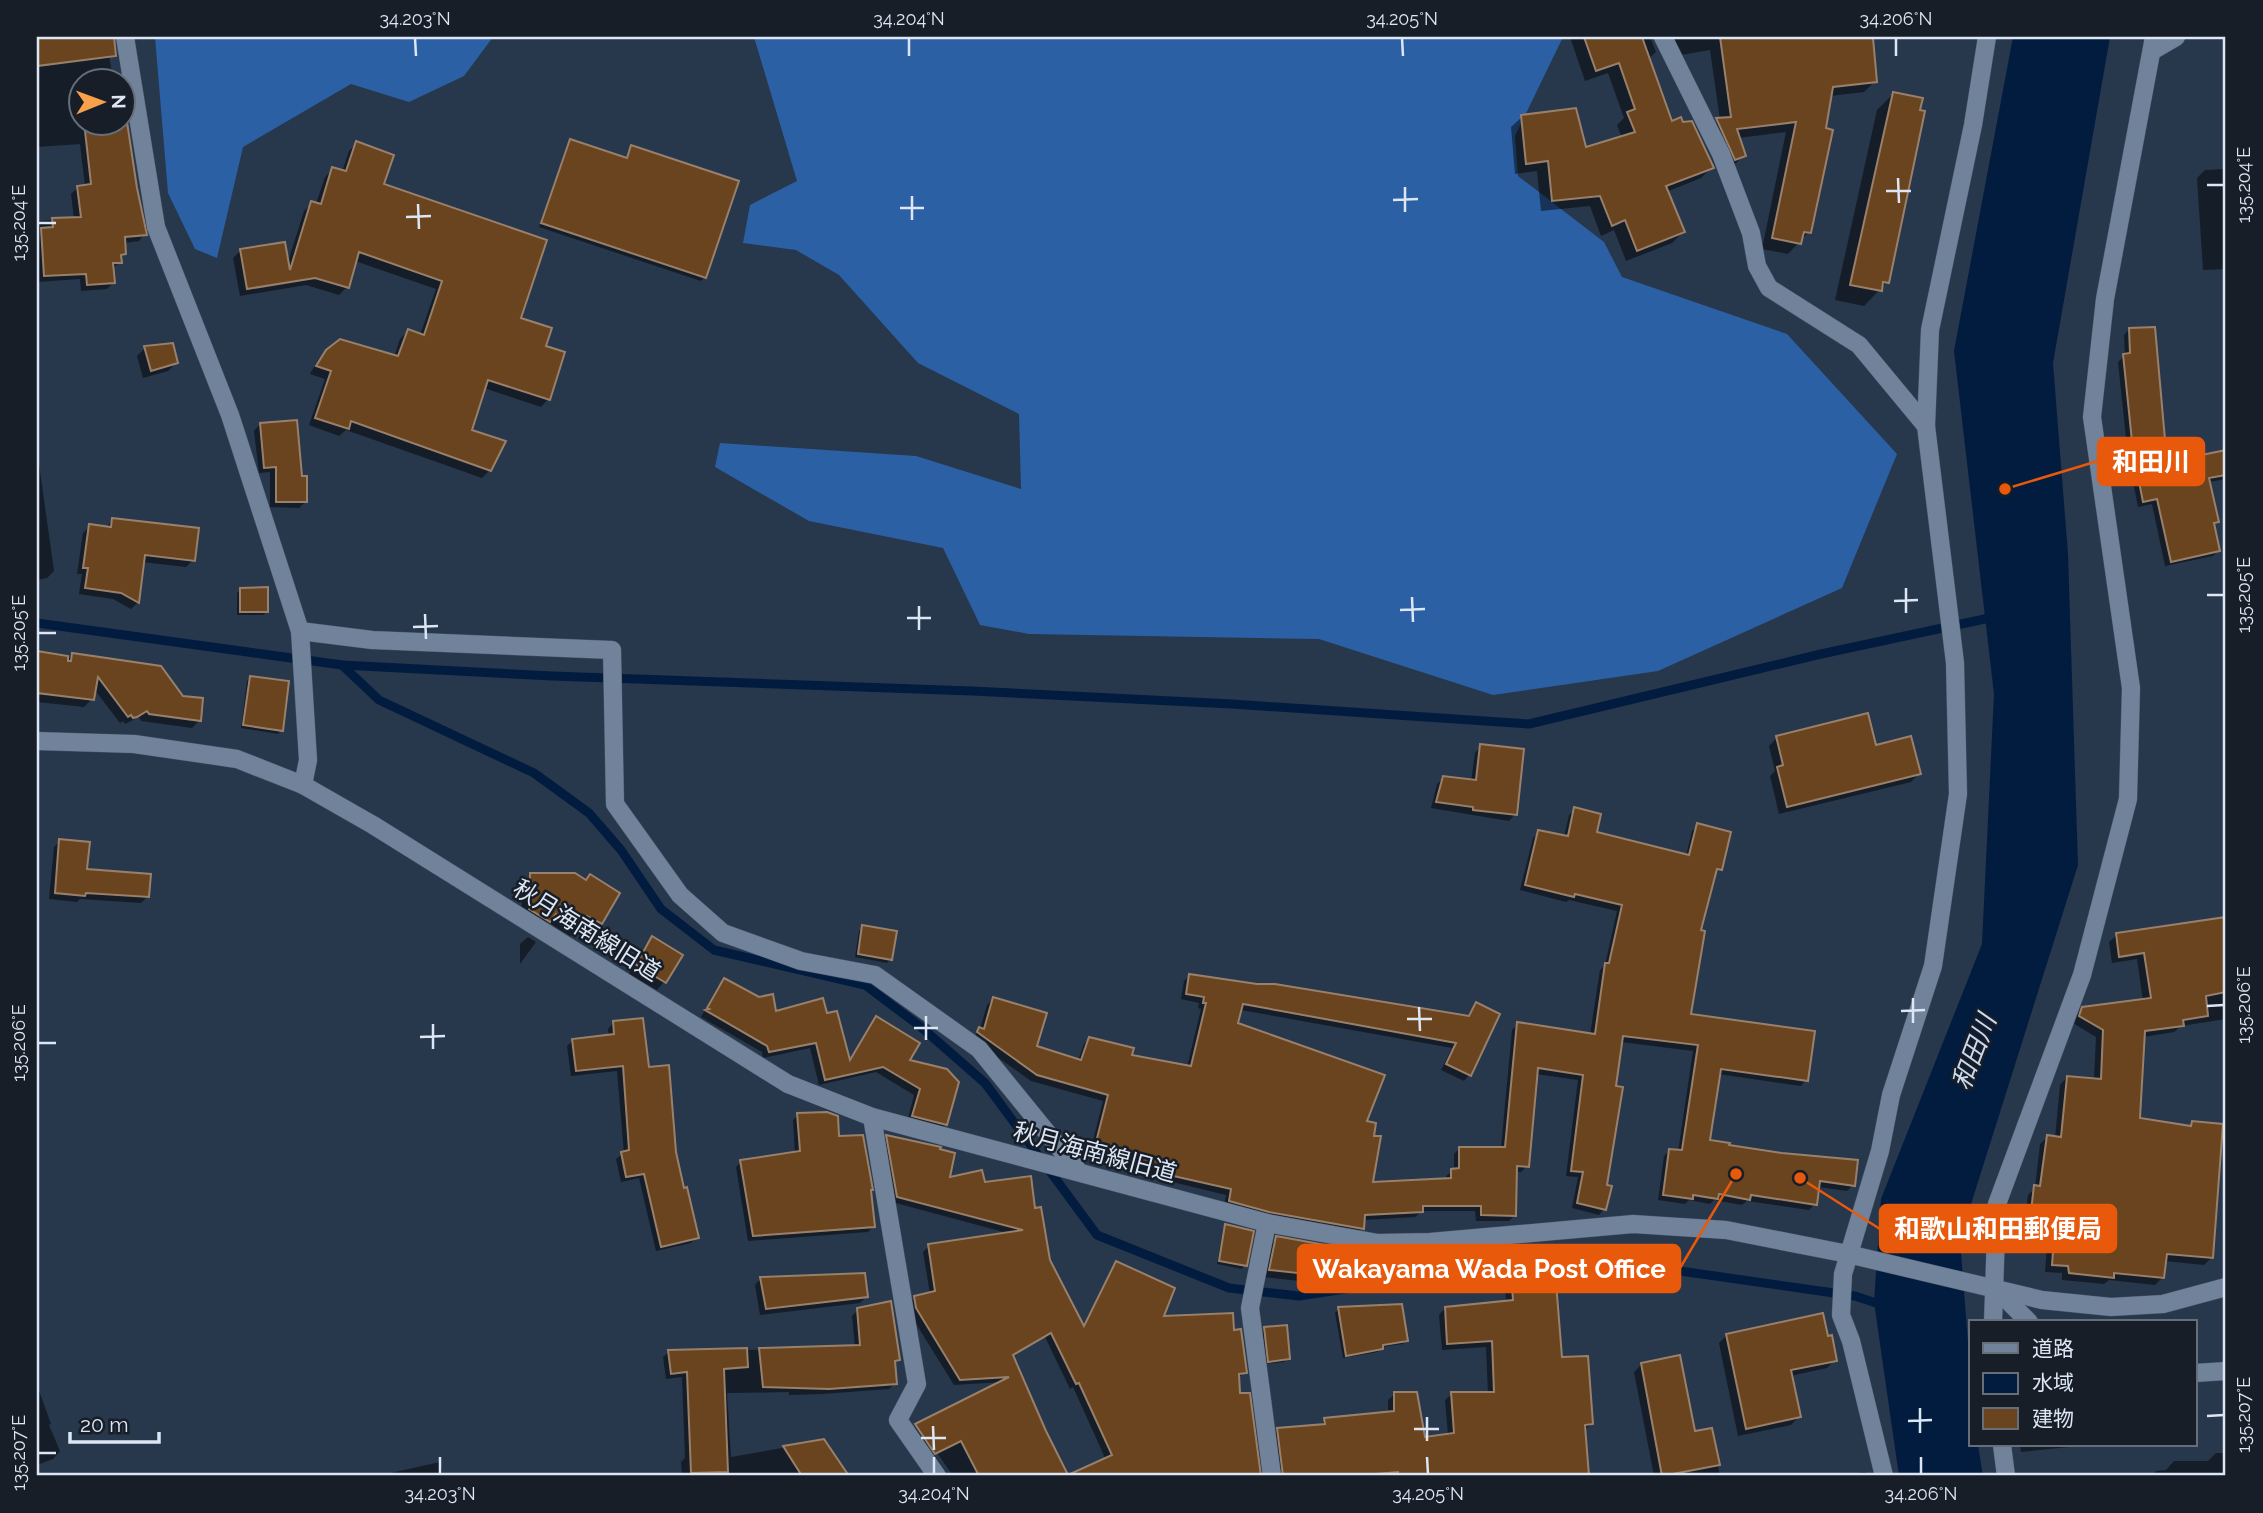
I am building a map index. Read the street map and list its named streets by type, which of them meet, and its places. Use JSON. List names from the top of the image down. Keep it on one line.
{"streets":{"street":["秋月海南線旧道"]},"water":["和田川"],"places":["和田川","Wakayama Wada Post Office","和歌山和田郵便局"],"legend":["道路","水域","建物"],"scale_bar":"20 m","north":"right","coordinates":["34.203°N","34.204°N","34.205°N","34.206°N","135.204°E","135.205°E","135.206°E","135.207°E"]}
